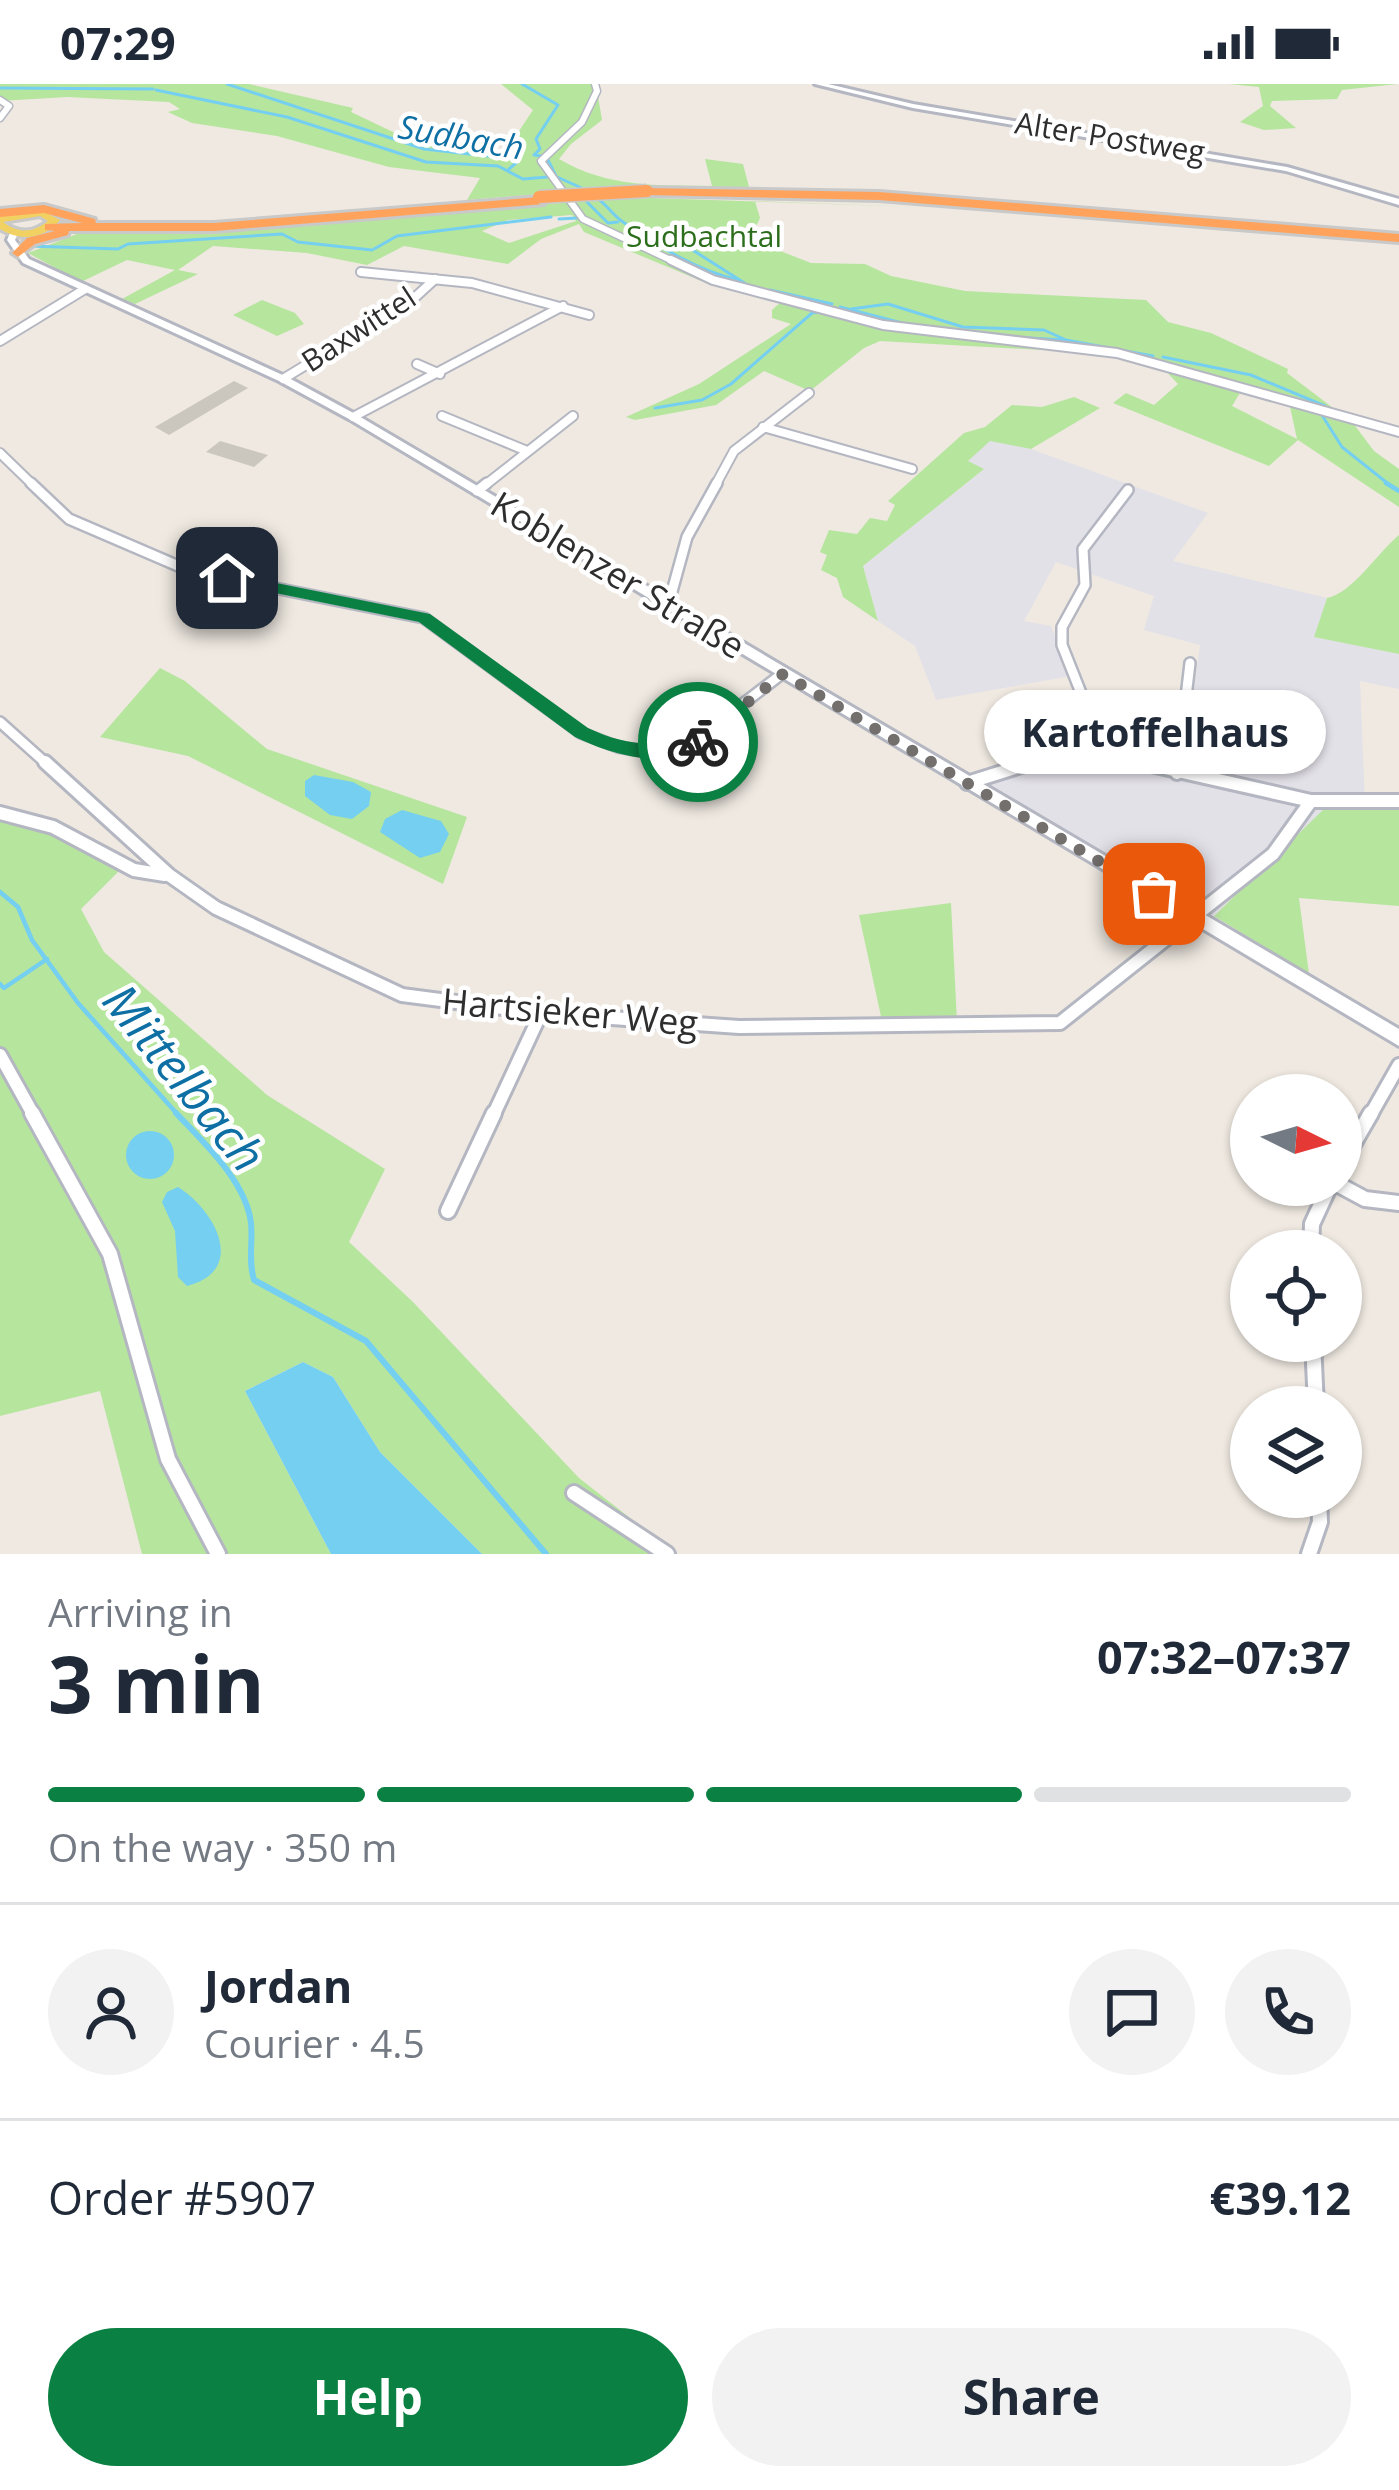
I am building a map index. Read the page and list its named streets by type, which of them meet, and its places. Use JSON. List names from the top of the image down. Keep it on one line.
{"streets":{"main road":["Alter Postweg","Koblenzer Straße"],"street":["Baxwittel","Hartsieker Weg"]},"crossings":[["Baxwittel","Koblenzer Straße"],["Koblenzer Straße","Hartsieker Weg"]],"water":["Sudbach","Mittelbach"],"parks":["Sudbachtal"],"places":["Kartoffelhaus"],"north":"right","page":{"status":"07:29","bubble":"Kartoffelhaus","heading":["3 min","Arriving in","07:32–07:37"],"panel":["Jordan","Courier · 4.5","Order #5907","€39.12"],"bar":"On the way · 350 m","buttons":["Help","Share"]}}
